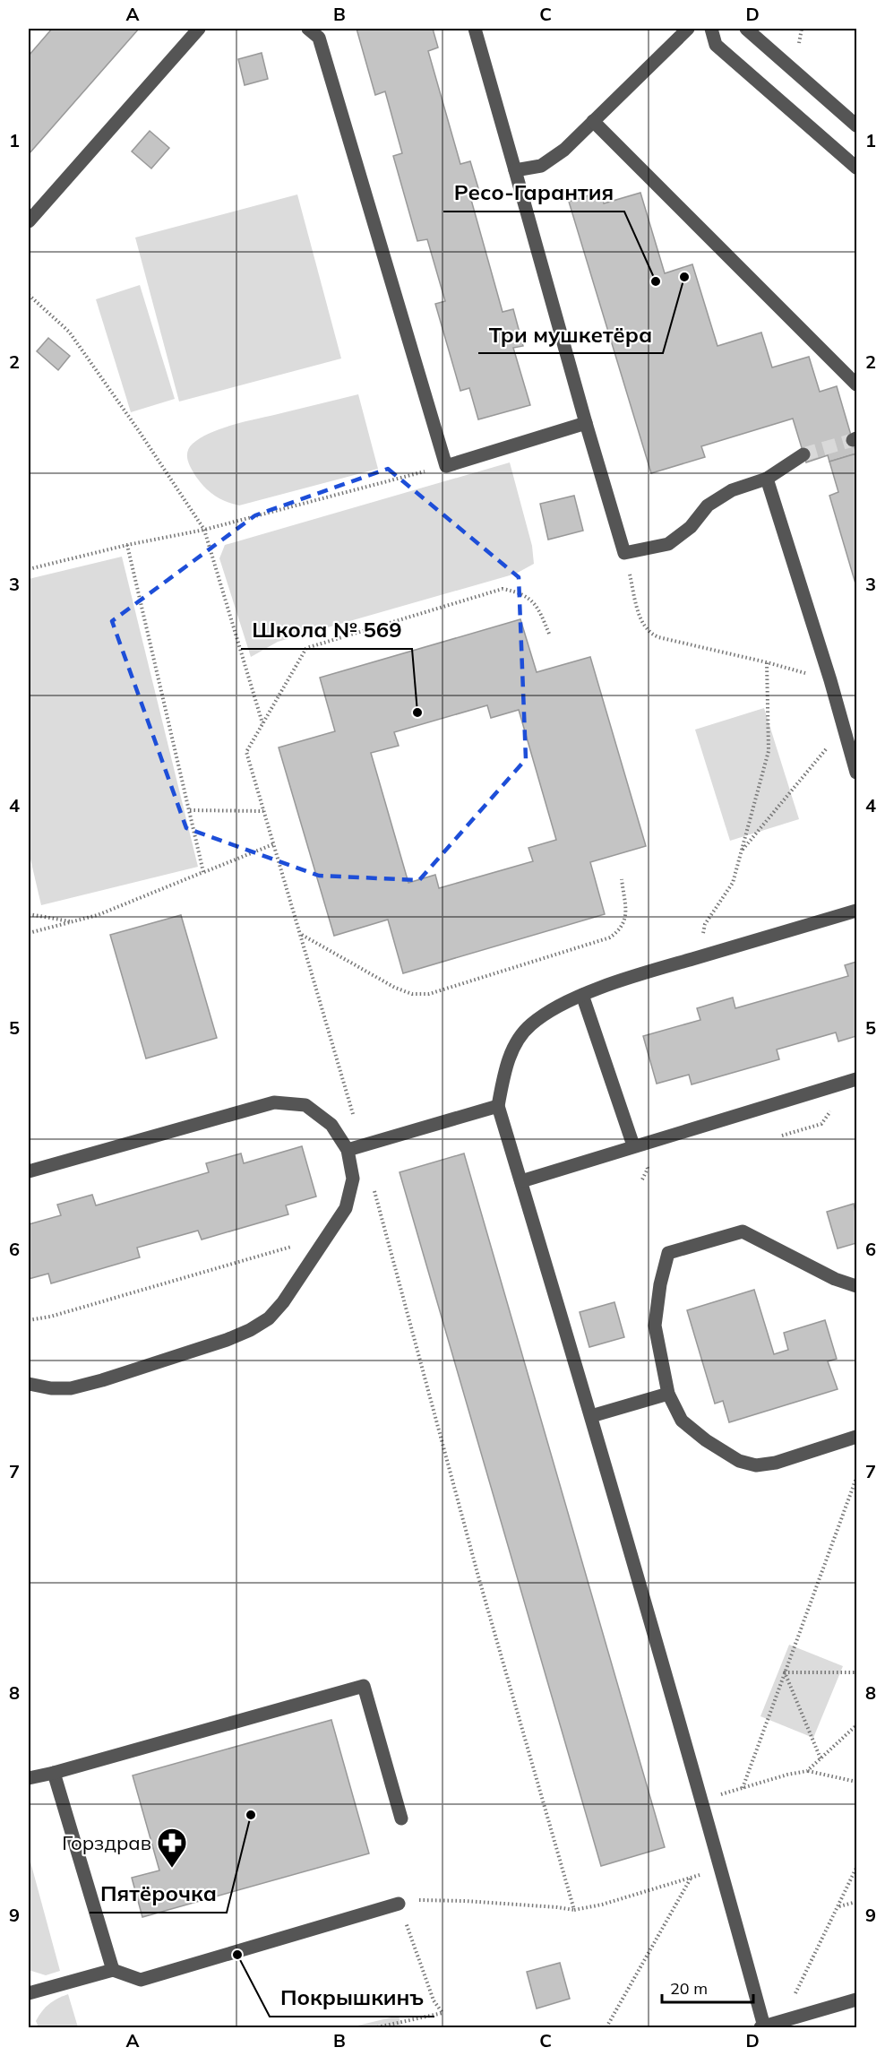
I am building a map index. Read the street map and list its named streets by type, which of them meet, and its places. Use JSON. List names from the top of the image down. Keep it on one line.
{"places":{"other":["Три мушкетёра","Ресо-Гарантия","Школа № 569","Пятёрочка","Покрышкинъ"],"pharmacy":["Горздрав"]},"scale_bar":"20 m","grid":{"columns":["A","B","C","D"],"rows":["1","2","3","4","5","6","7","8","9"]}}
